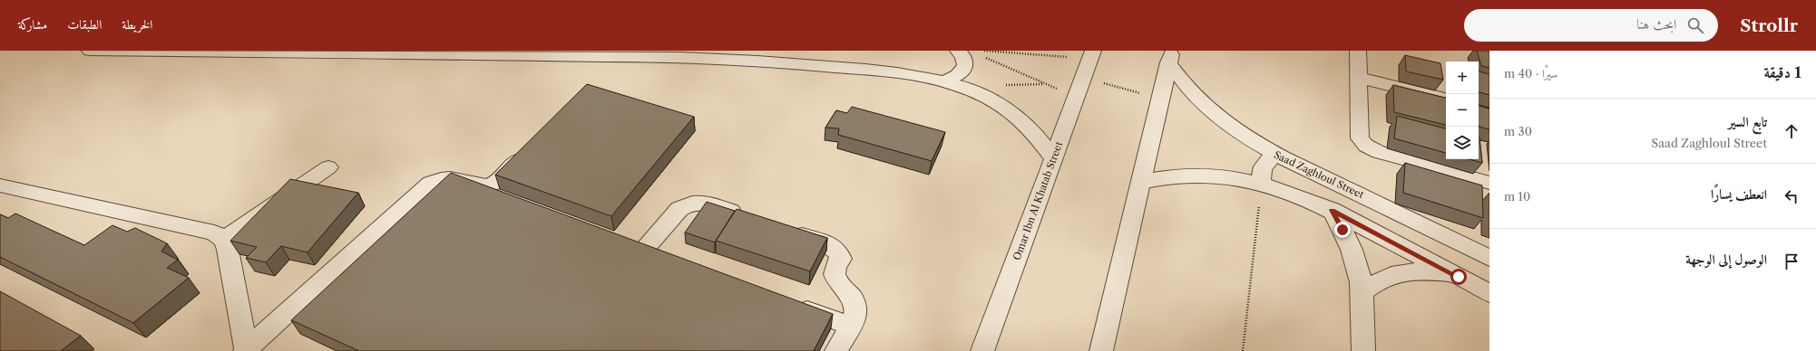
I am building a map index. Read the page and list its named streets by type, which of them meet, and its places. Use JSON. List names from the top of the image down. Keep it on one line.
{"streets":{"street":["Saad Zaghloul Street","Omar Ibn Al Khatab Street"]},"page":{"header":"Strollr","search":"ابحث هنا","nav":["الخريطة","الطبقات","مشاركة"],"heading":["1 دقيقة","سيرًا · 40 m"],"map_buttons":["+","−"],"list":[["تابع السير","Saad Zaghloul Street","30 m"],["انعطف يسارًا","10 m"],"الوصول إلى الوجهة"]}}
